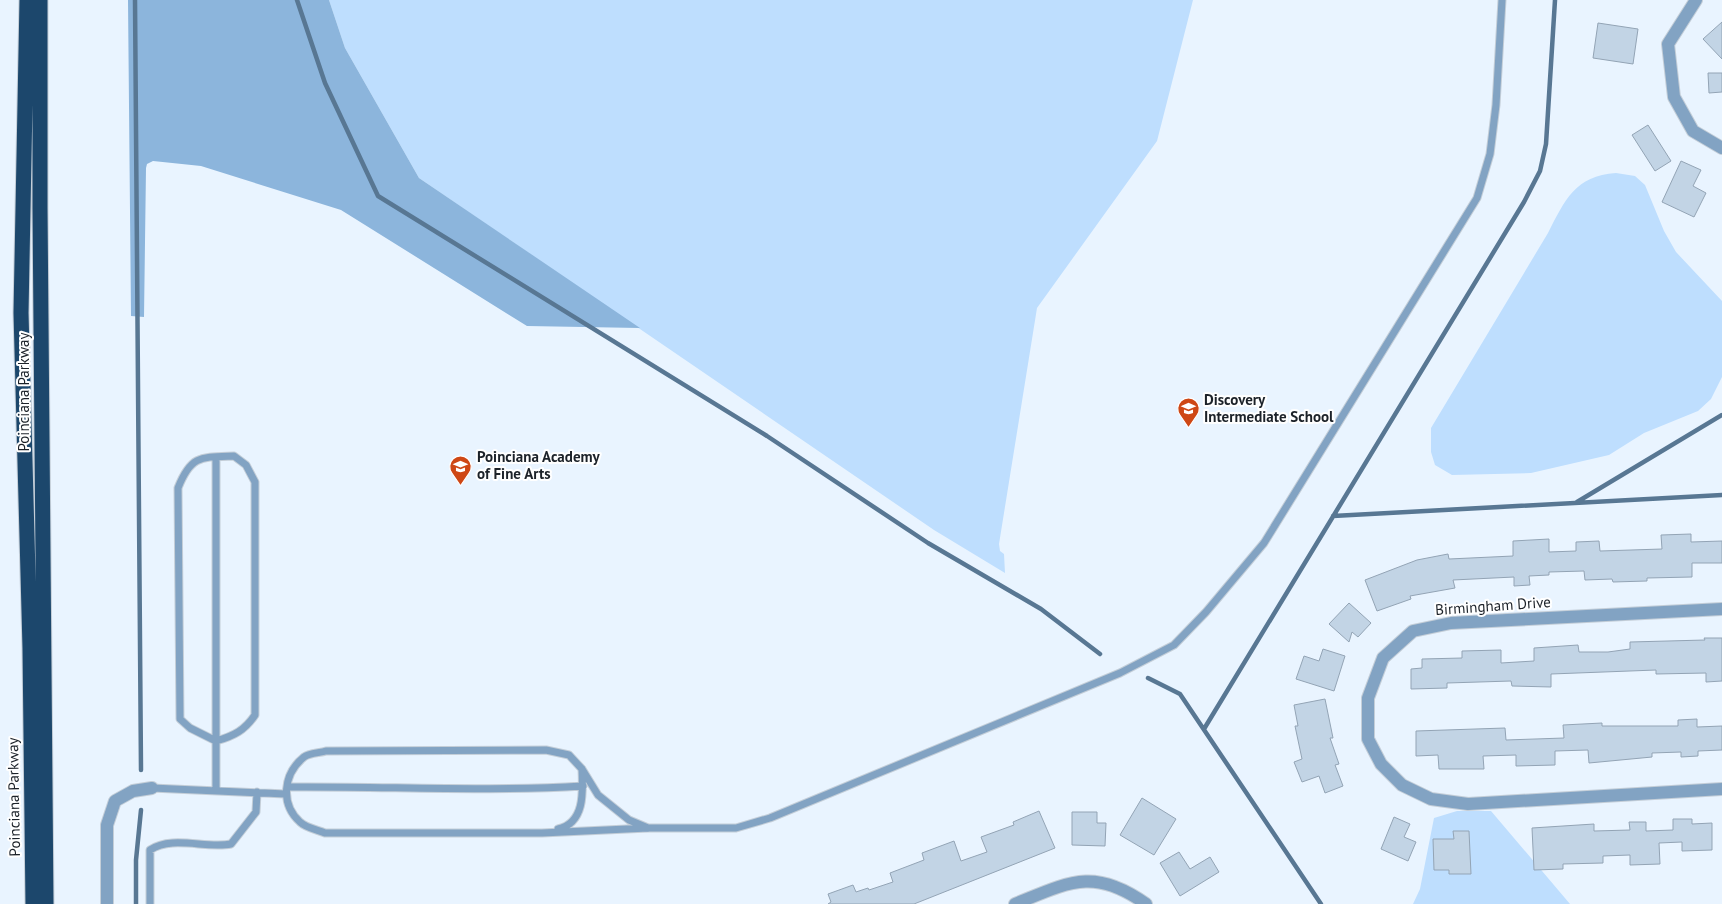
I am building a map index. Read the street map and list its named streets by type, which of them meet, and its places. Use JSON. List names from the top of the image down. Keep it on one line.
{"streets":{"highway":["Poinciana Parkway"],"street":["Birmingham Drive"]},"places":{"school or university":["Discovery Intermediate School","Poinciana Academy of Fine Arts"]}}
